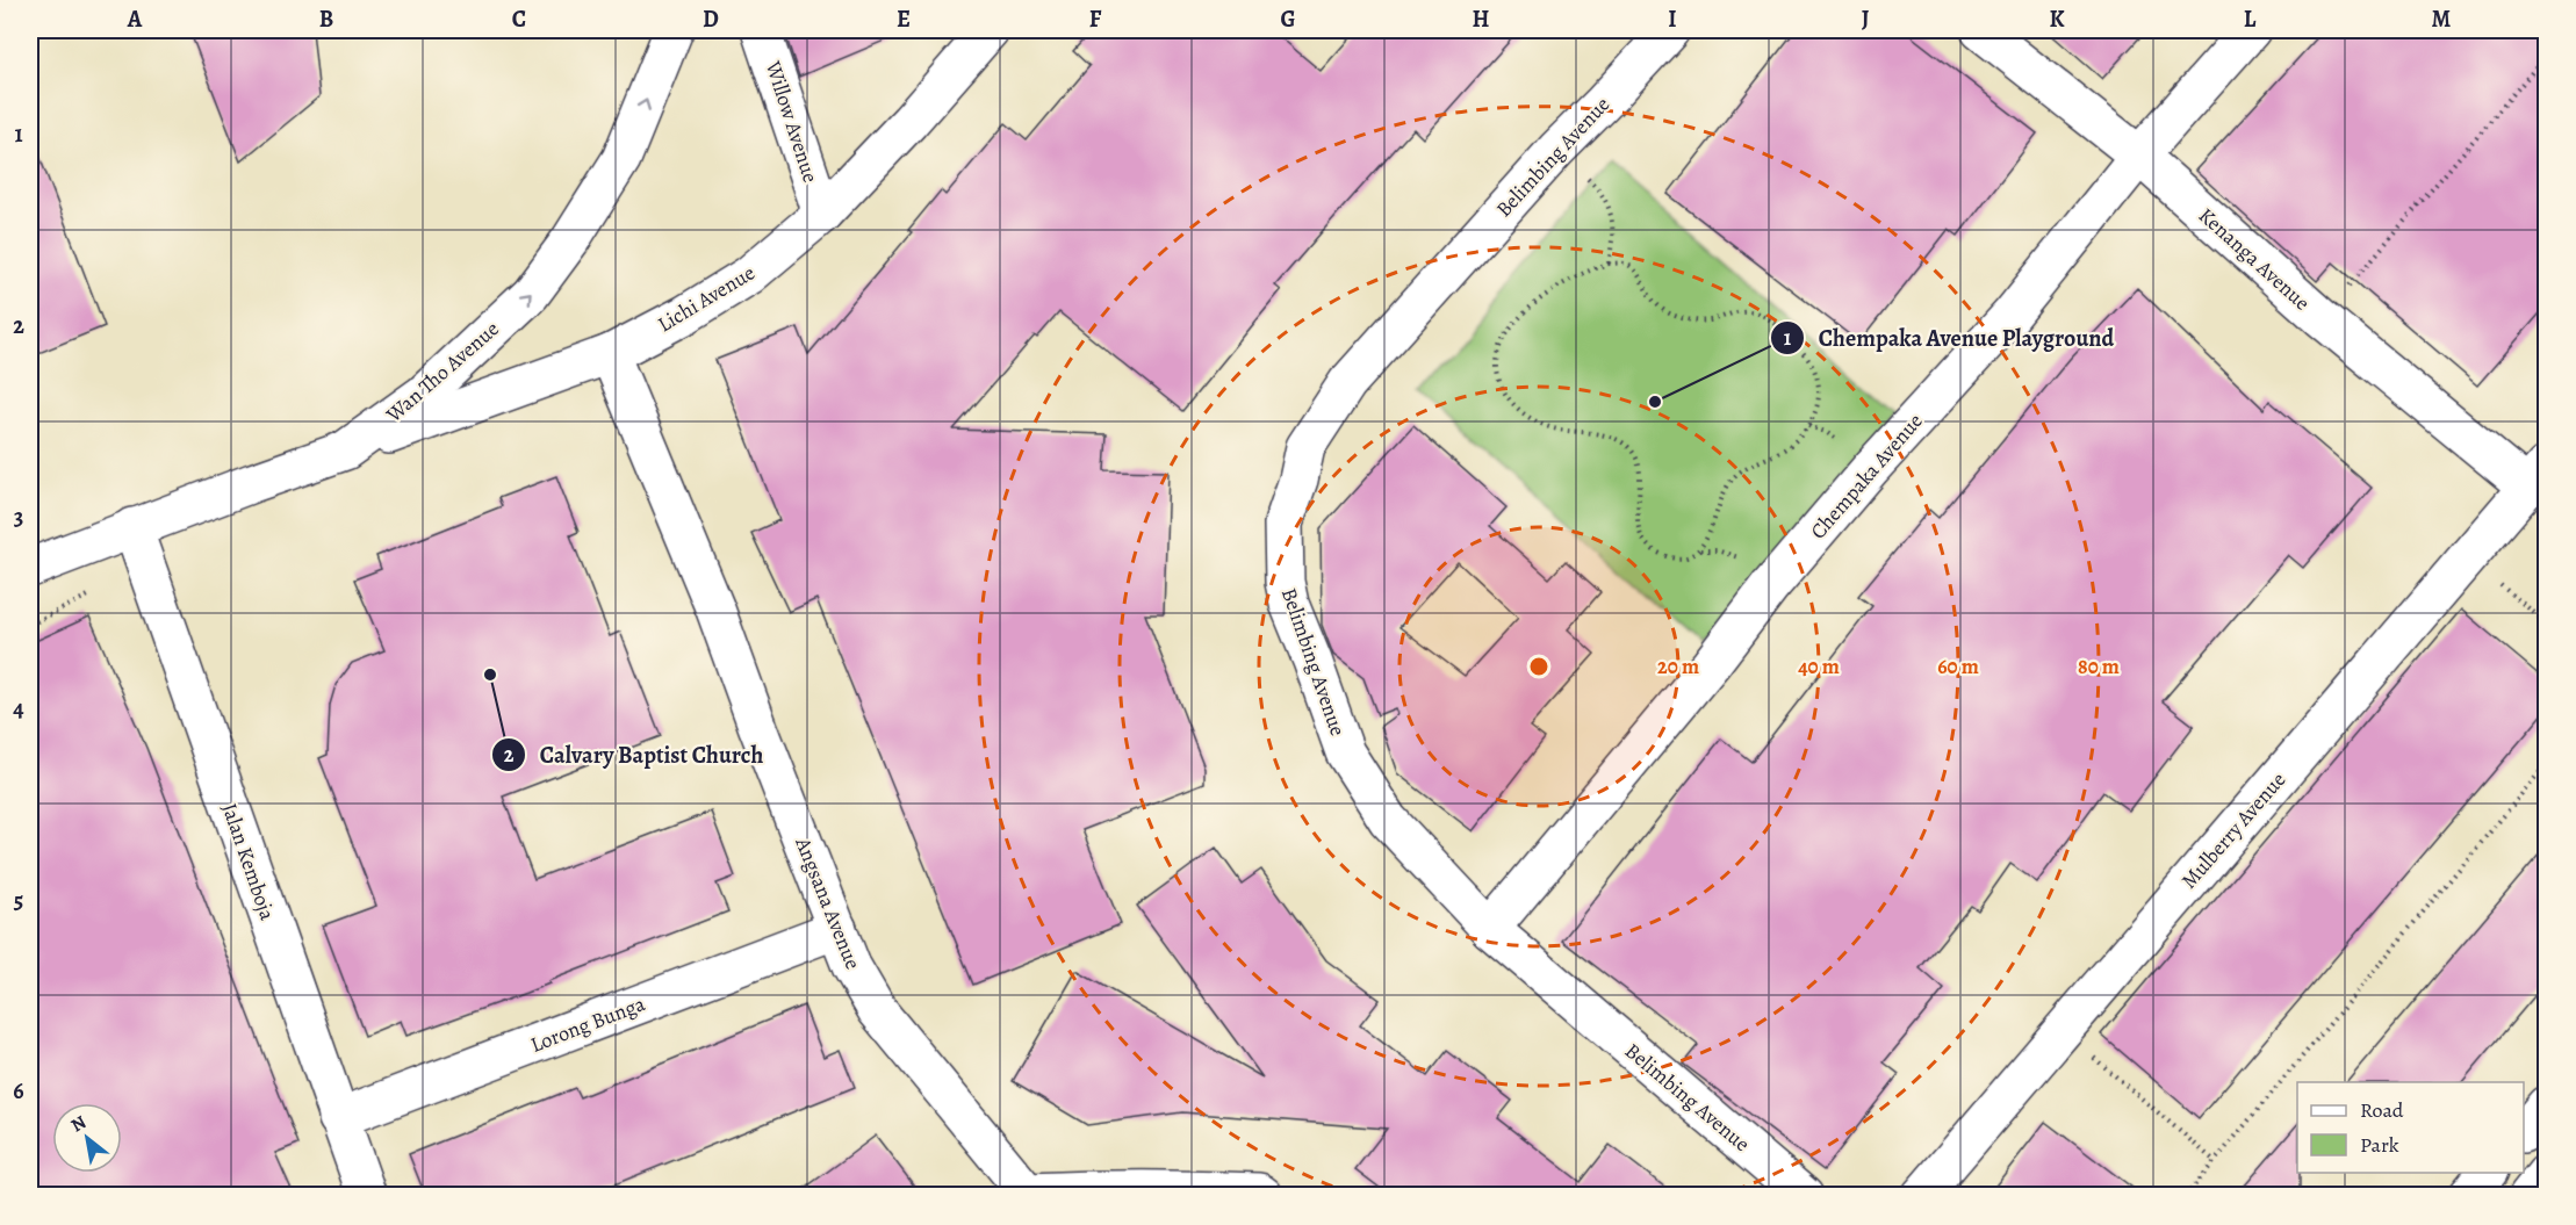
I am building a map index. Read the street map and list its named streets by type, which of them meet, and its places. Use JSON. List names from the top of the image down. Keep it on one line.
{"streets":{"street":["Willow Avenue","Belimbing Avenue","Kenanga Avenue","Lichi Avenue","Wan Tho Avenue","Chempaka Avenue","Mulberry Avenue","Jalan Kemboja","Angsana Avenue","Lorong Bunga"]},"crossings":[["Willow Avenue","Lichi Avenue"],["Belimbing Avenue","Chempaka Avenue"],["Kenanga Avenue","Chempaka Avenue"],["Kenanga Avenue","Mulberry Avenue"],["Lichi Avenue","Wan Tho Avenue"],["Lichi Avenue","Angsana Avenue"],["Wan Tho Avenue","Jalan Kemboja"],["Jalan Kemboja","Lorong Bunga"],["Angsana Avenue","Lorong Bunga"]],"one_way":["Wan Tho Avenue"],"places":["Chempaka Avenue Playground","Calvary Baptist Church"],"legend":["Road","Park"],"north":"top left","grid":{"columns":["A","B","C","D","E","F","G","H","I","J","K","L","M"],"rows":["1","2","3","4","5","6"]},"rings":["20 m","40 m","60 m","80 m"]}
